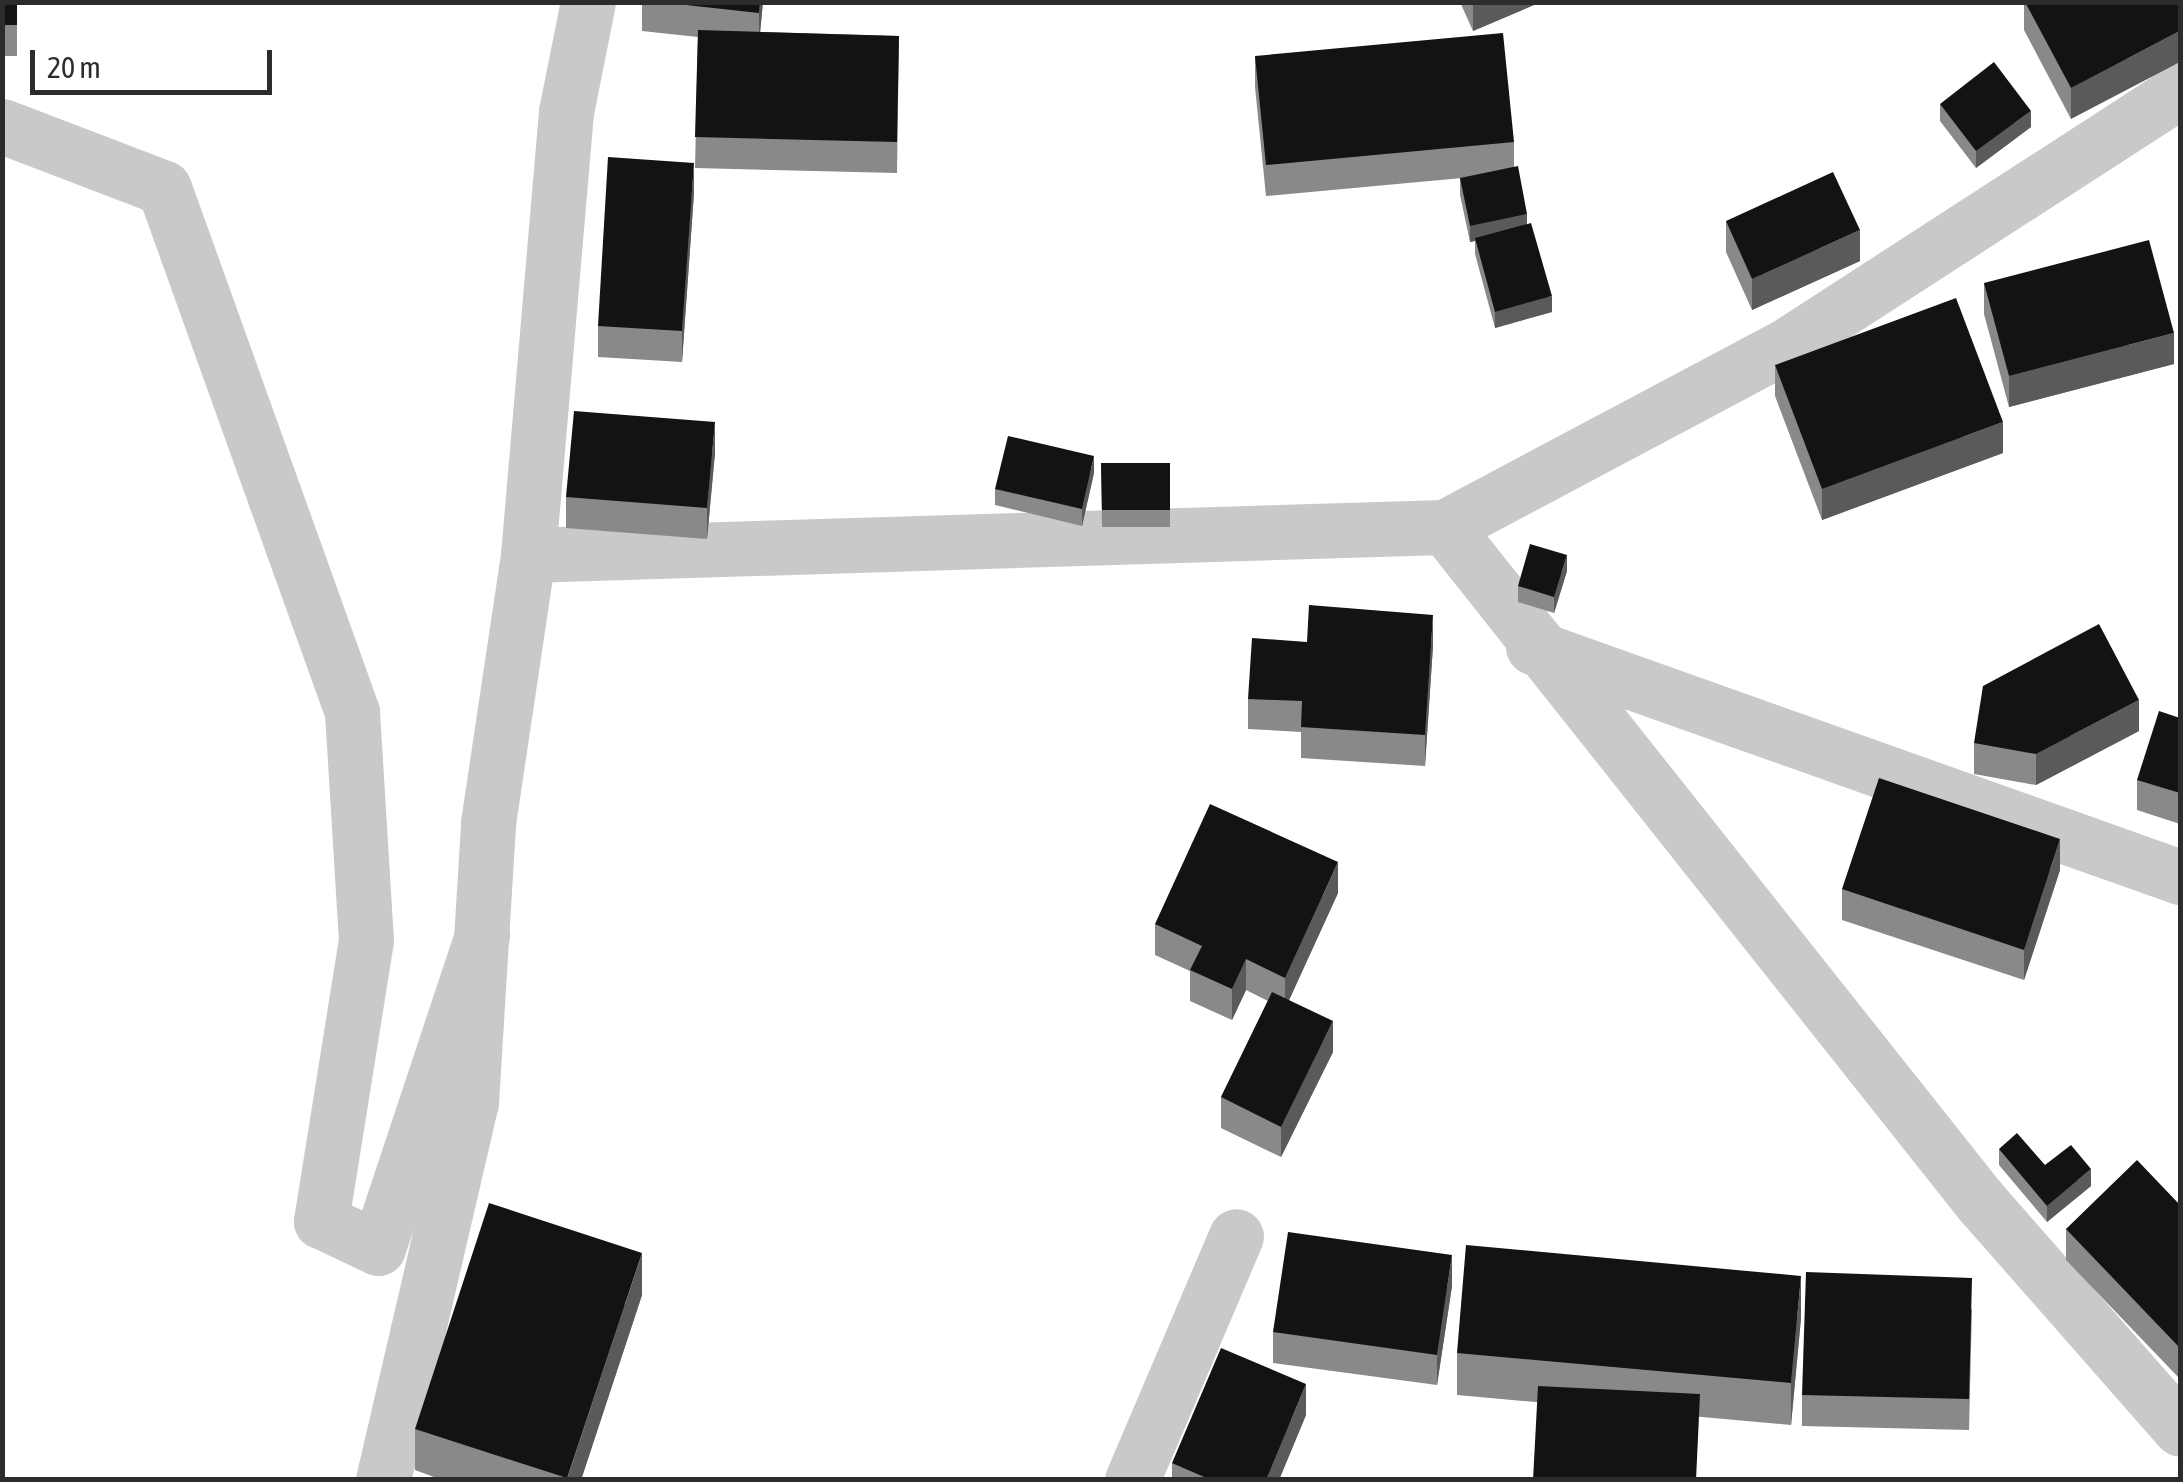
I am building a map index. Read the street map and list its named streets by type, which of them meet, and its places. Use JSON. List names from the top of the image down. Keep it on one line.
{"scale_bar":"20 m"}
